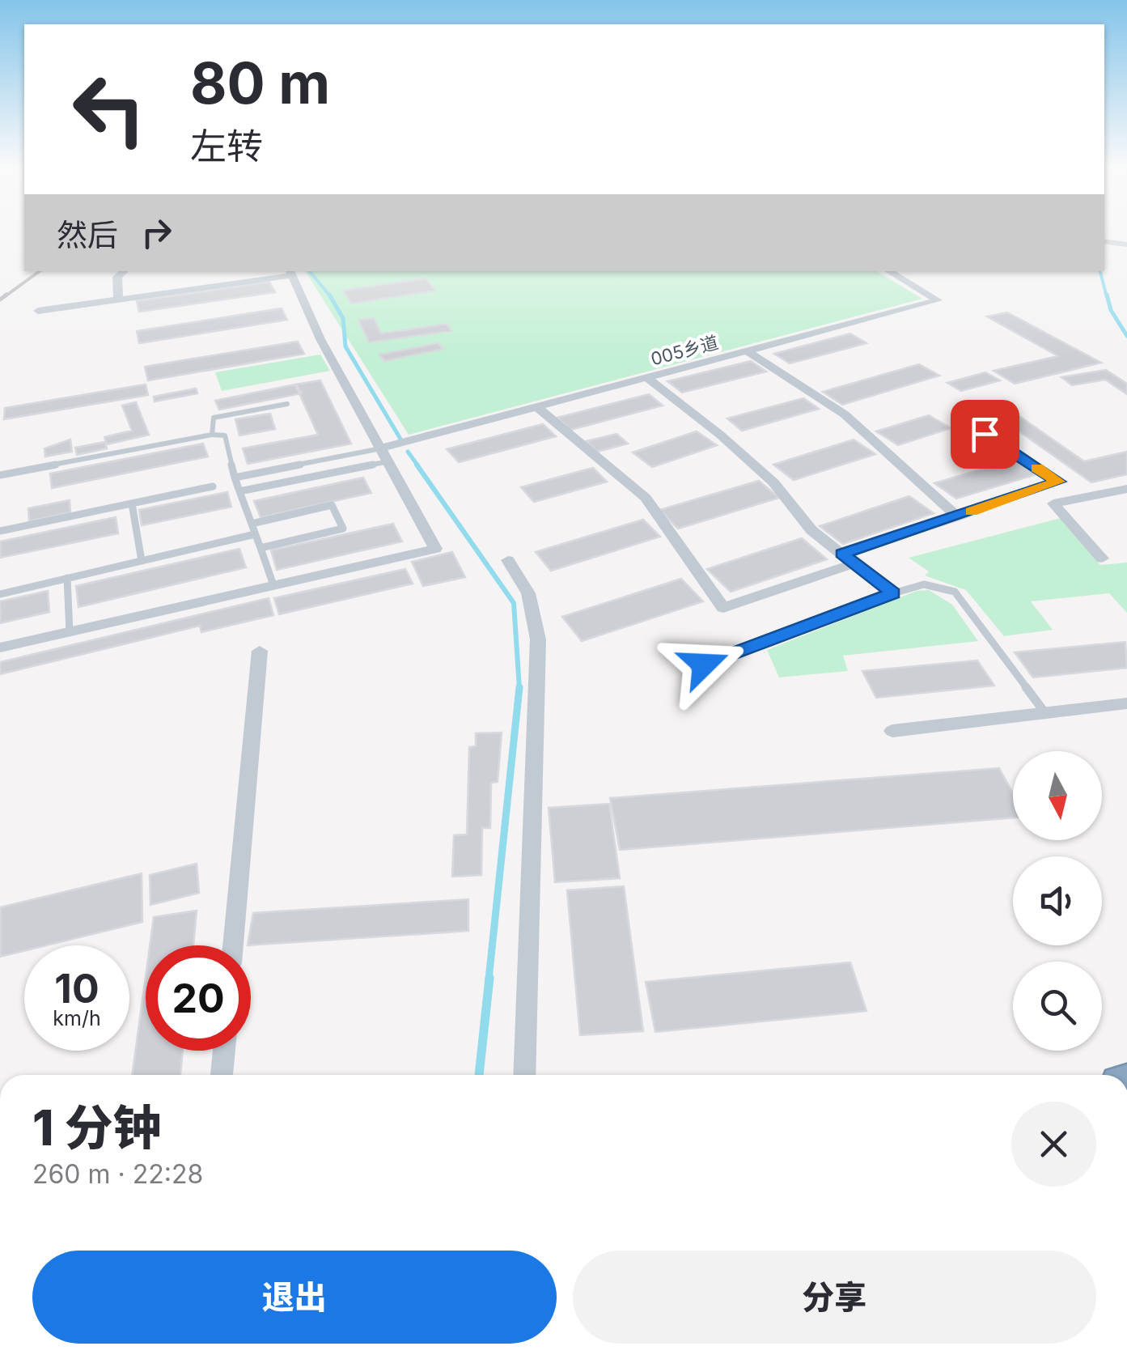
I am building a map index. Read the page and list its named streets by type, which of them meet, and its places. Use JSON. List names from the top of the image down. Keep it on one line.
{"streets":{"street":["005乡道"]},"north":"bottom","page":{"turn":["80 m","左转"],"then":"然后","speed":"10 km/h","limit":"20","heading":["1 分钟","260 m · 22:28"],"buttons":["退出","分享"]}}
